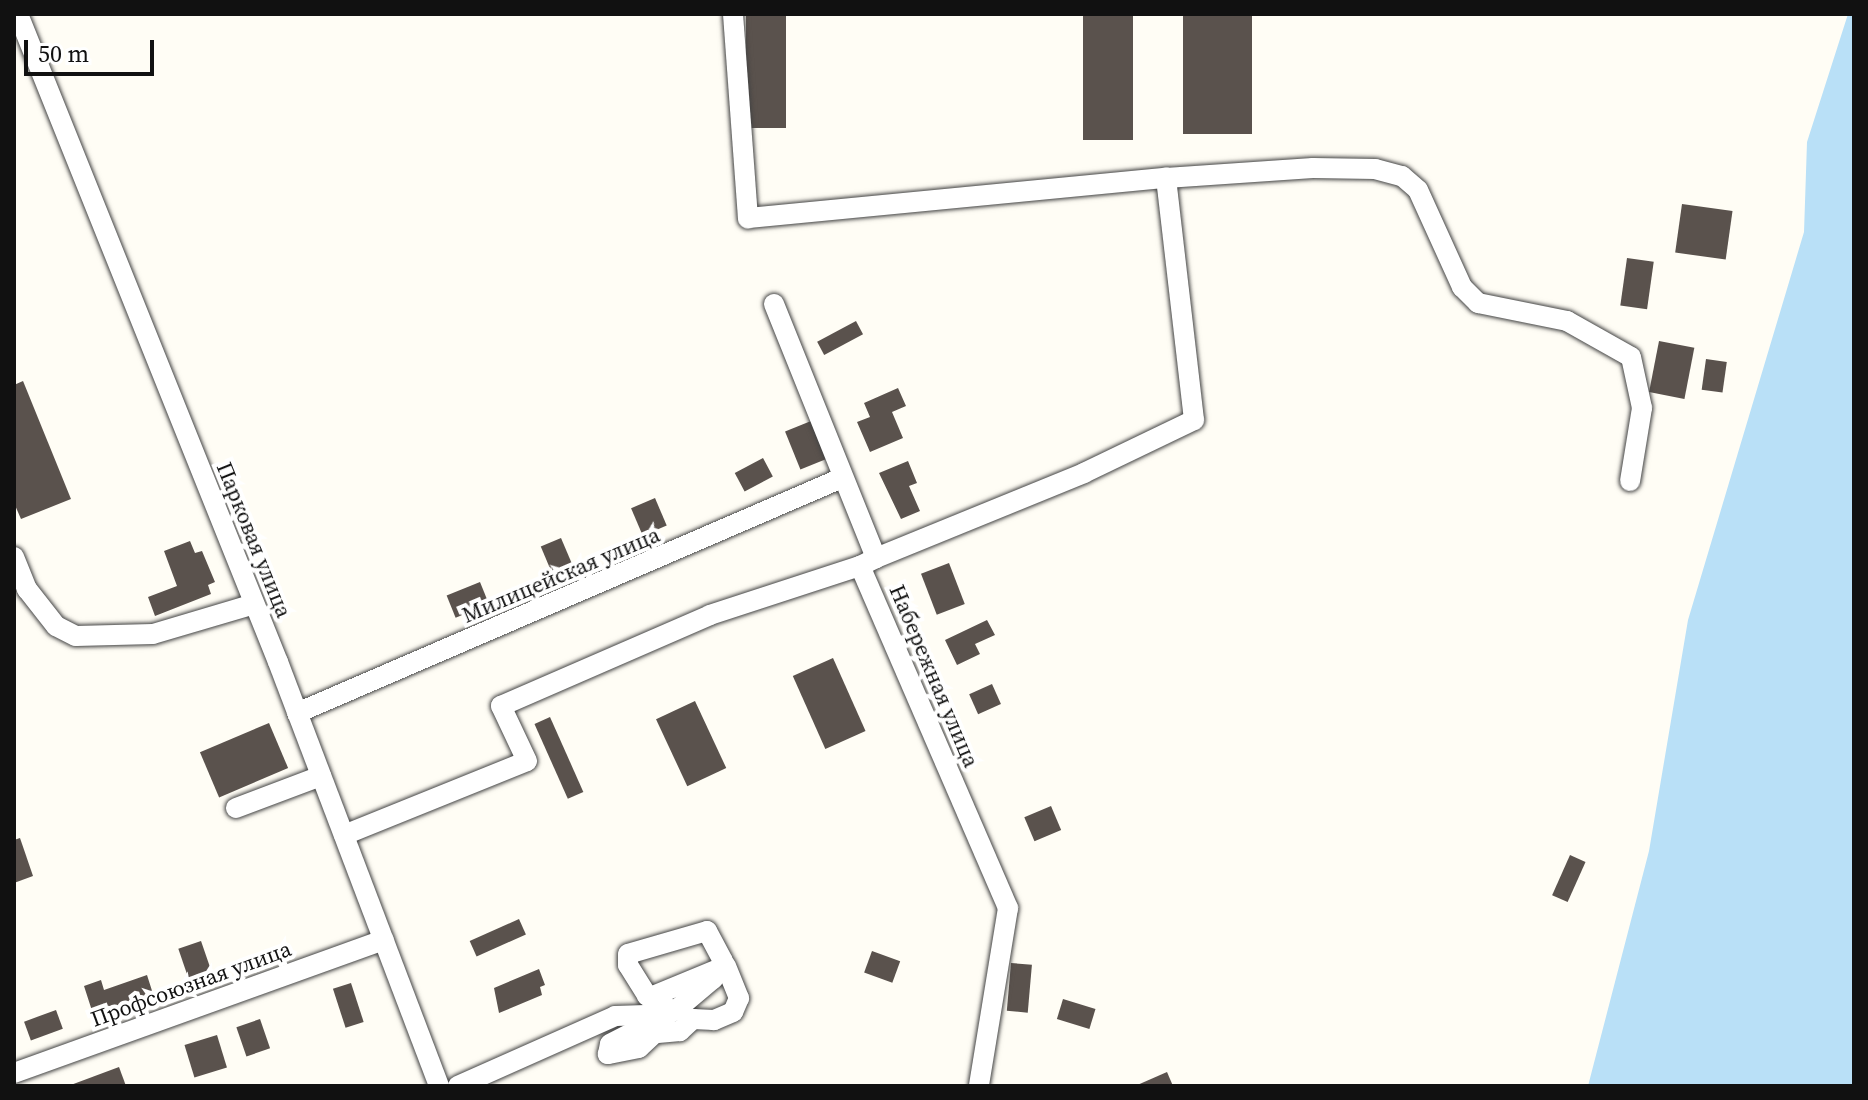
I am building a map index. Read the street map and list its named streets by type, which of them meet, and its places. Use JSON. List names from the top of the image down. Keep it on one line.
{"streets":{"street":["Парковая улица","Милицейская улица","Набережная улица","Профсоюзная улица"]},"crossings":[["Парковая улица","Милицейская улица"],["Парковая улица","Профсоюзная улица"],["Милицейская улица","Набережная улица"]],"scale_bar":"50 m"}
